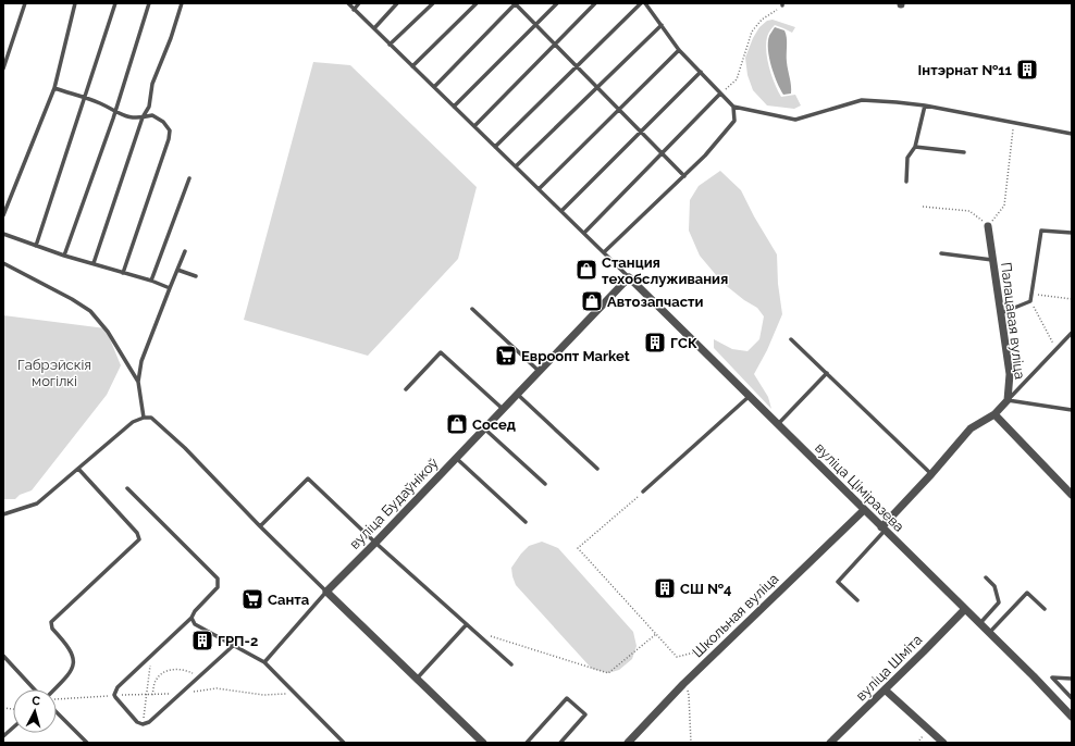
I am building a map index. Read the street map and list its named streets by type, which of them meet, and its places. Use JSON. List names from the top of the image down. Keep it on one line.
{"streets":{"street":["Палацавая вуліца","вуліца Ціміразева","вуліца Будаўнікоў","Школьная вуліца","вуліца Шміта"]},"crossings":[["Палацавая вуліца","вуліца Ціміразева"],["вуліца Ціміразева","вуліца Будаўнікоў"],["вуліца Ціміразева","Школьная вуліца"],["вуліца Ціміразева","вуліца Шміта"]],"parks":["Габрэйскія могілкі"],"places":{"building":["Інтэрнат №11","ГСК","СШ №4","ГРП-2"],"shop":["Станция техобслуживания","Автозапчасти","Сосед"],"supermarket":["Евроопт Market","Санта"]},"north":"top"}
